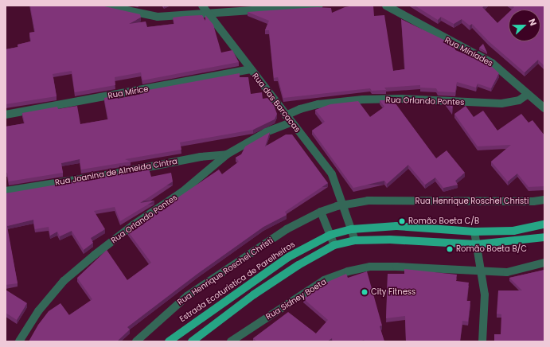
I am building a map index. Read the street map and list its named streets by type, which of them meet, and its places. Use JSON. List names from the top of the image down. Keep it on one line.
{"streets":{"main road":["Estrada Ecoturistica de Parelheiros"],"street":["Rua Miníades","Rua Mirice","Rua Orlando Pontes","Rua das Barcacas","Rua Joanina de Almeida Cintra","Rua Henrique Roschel Christi","Rua Sidney Boeta"]},"crossings":[["Rua Miníades","Rua Orlando Pontes"],["Rua Mirice","Rua das Barcacas"],["Rua Orlando Pontes","Rua das Barcacas"],["Rua Orlando Pontes","Rua Joanina de Almeida Cintra"],["Rua das Barcacas","Rua Henrique Roschel Christi"]],"places":["Romão Boeta C/B","Romão Boeta B/C","City Fitness"],"north":"right"}
